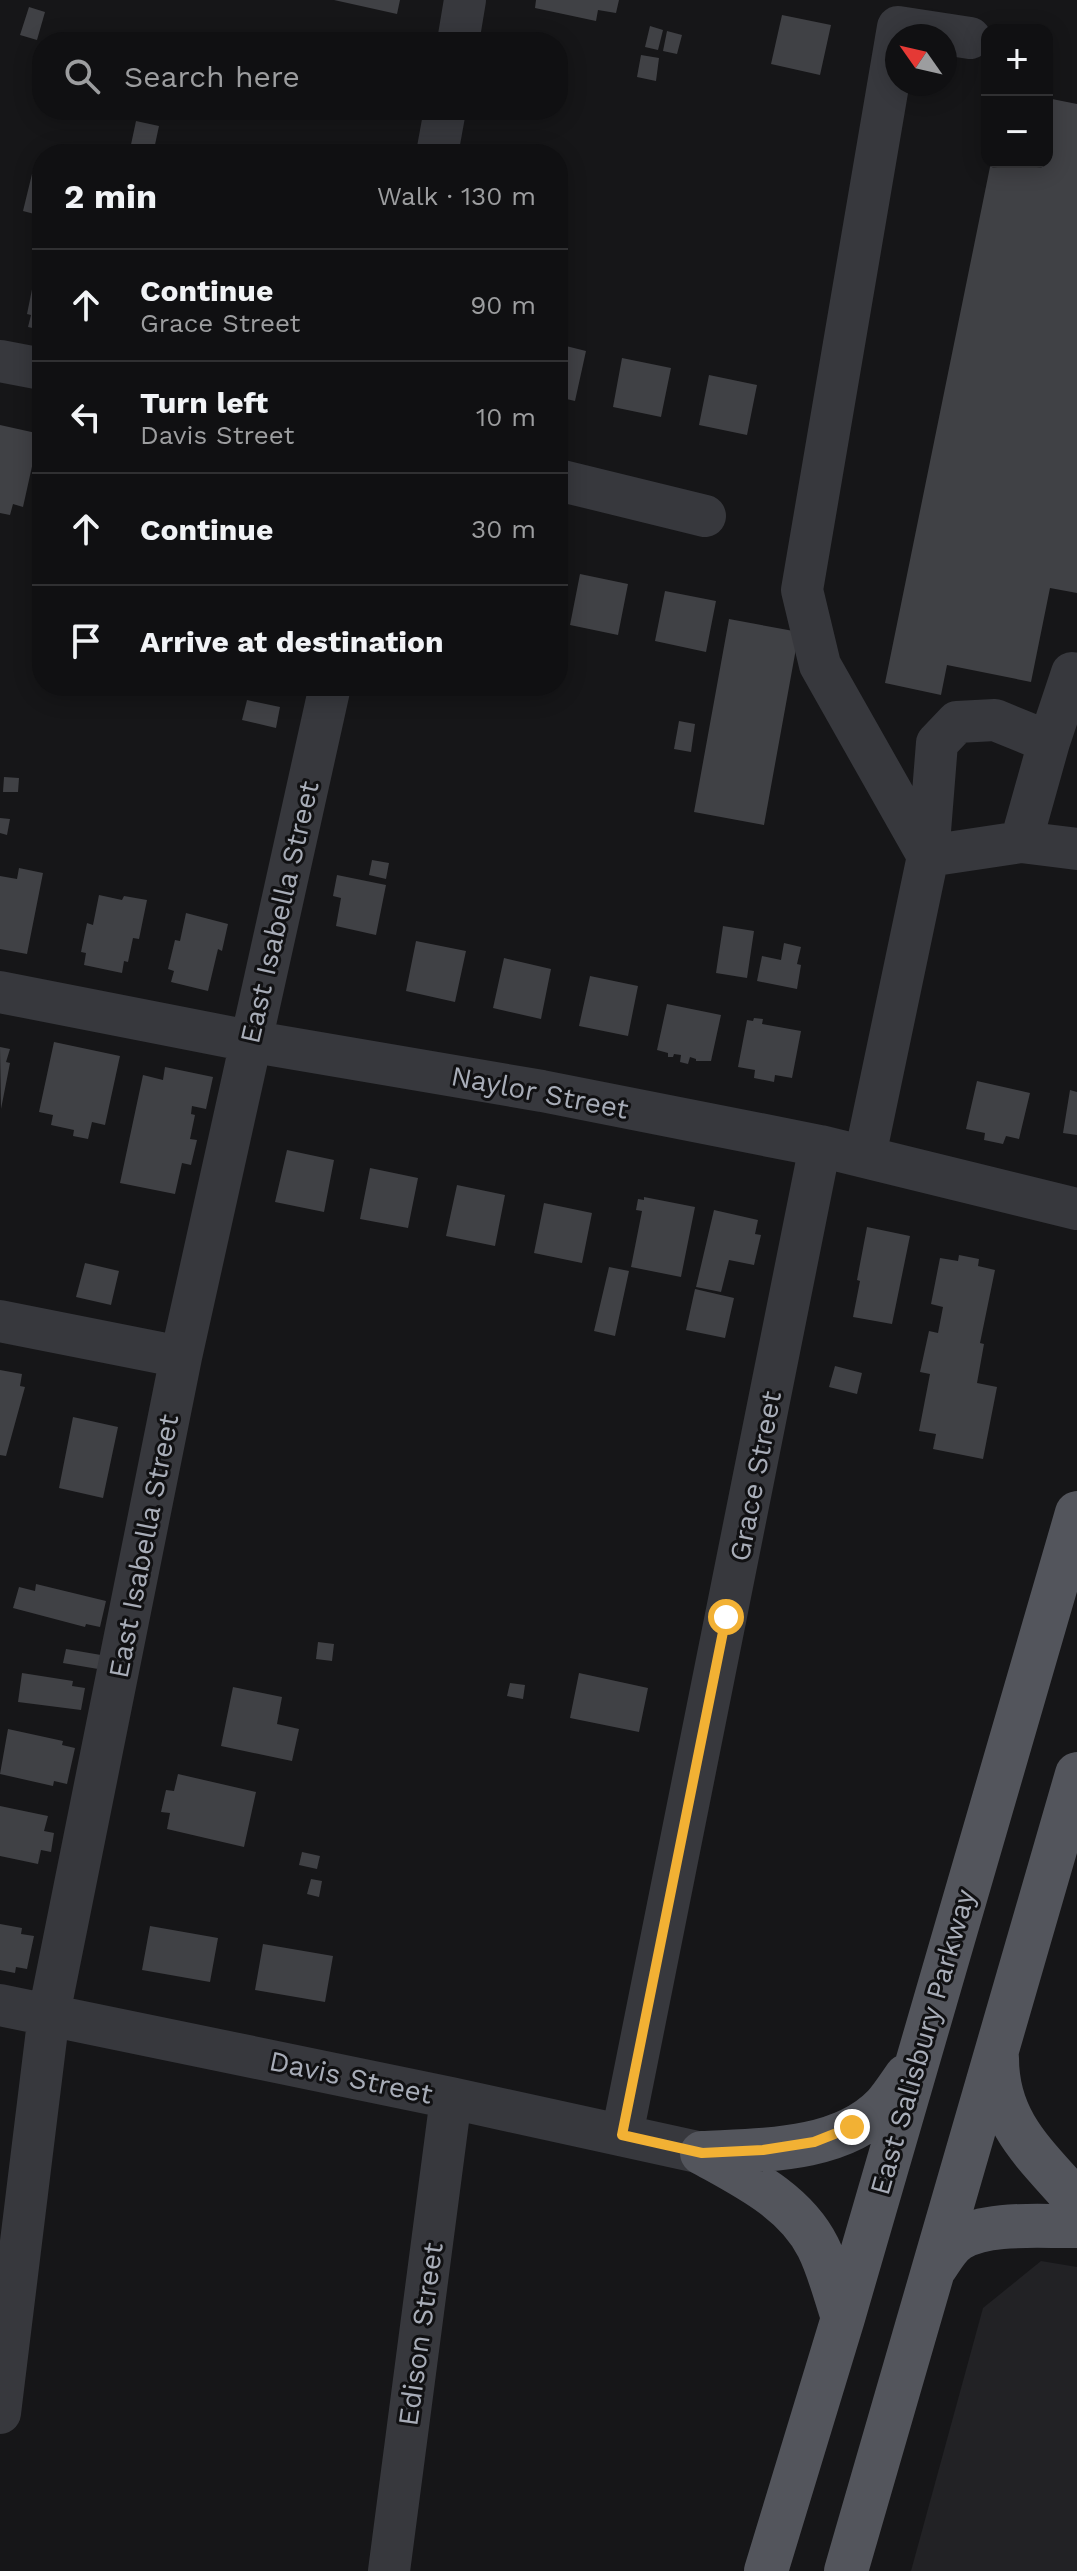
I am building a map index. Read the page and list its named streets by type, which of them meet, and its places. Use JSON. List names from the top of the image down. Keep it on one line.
{"streets":{"main road":["East Salisbury Parkway"],"street":["East Isabella Street","Naylor Street","Grace Street","Davis Street","Edison Street"]},"crossings":[["East Isabella Street","Naylor Street"],["East Isabella Street","Davis Street"],["Naylor Street","Grace Street"],["Grace Street","Davis Street"],["Davis Street","Edison Street"]],"north":"top left","page":{"map_buttons":["+","−"],"search":"Search here","heading":["2 min","Walk · 130 m"],"list":[["Continue","Grace Street","90 m"],["Turn left","Davis Street","10 m"],["Continue","30 m"],"Arrive at destination"]}}
